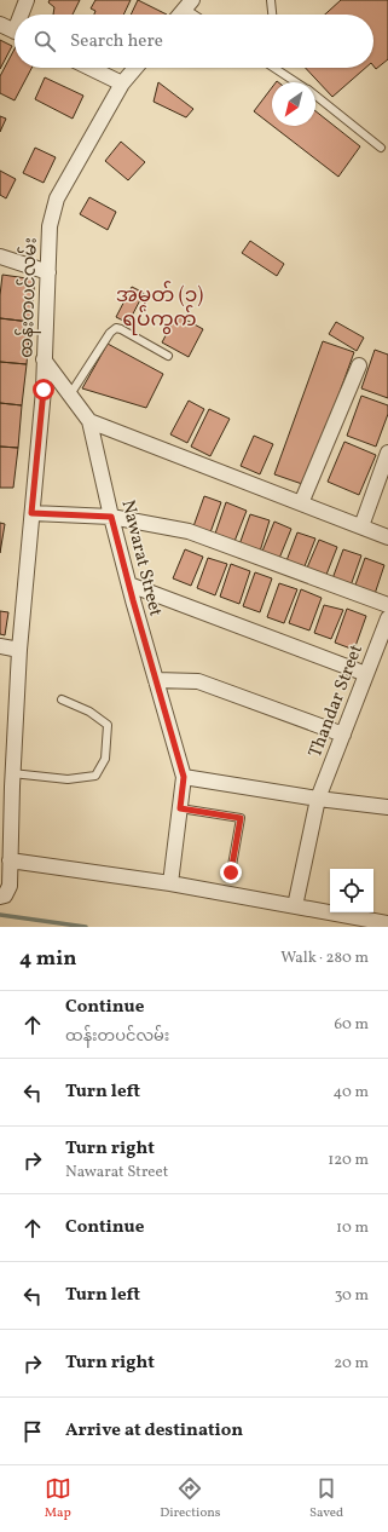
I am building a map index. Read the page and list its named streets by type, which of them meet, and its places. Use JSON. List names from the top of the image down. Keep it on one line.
{"streets":{"street":["ထန်းတပင်လမ်း","Nawarat Street","Thandar Street"]},"crossings":[["ထန်းတပင်လမ်း","Nawarat Street"]],"districts":["အမှတ် (၁) ရပ်ကွက်"],"north":"bottom left","page":{"search":"Search here","heading":["4 min","Walk · 280 m"],"list":[["Continue","ထန်းတပင်လမ်း","60 m"],["Turn left","40 m"],["Turn right","Nawarat Street","120 m"],["Continue","10 m"],["Turn left","30 m"],["Turn right","20 m"],"Arrive at destination"],"nav":["Map","Directions","Saved"]}}
